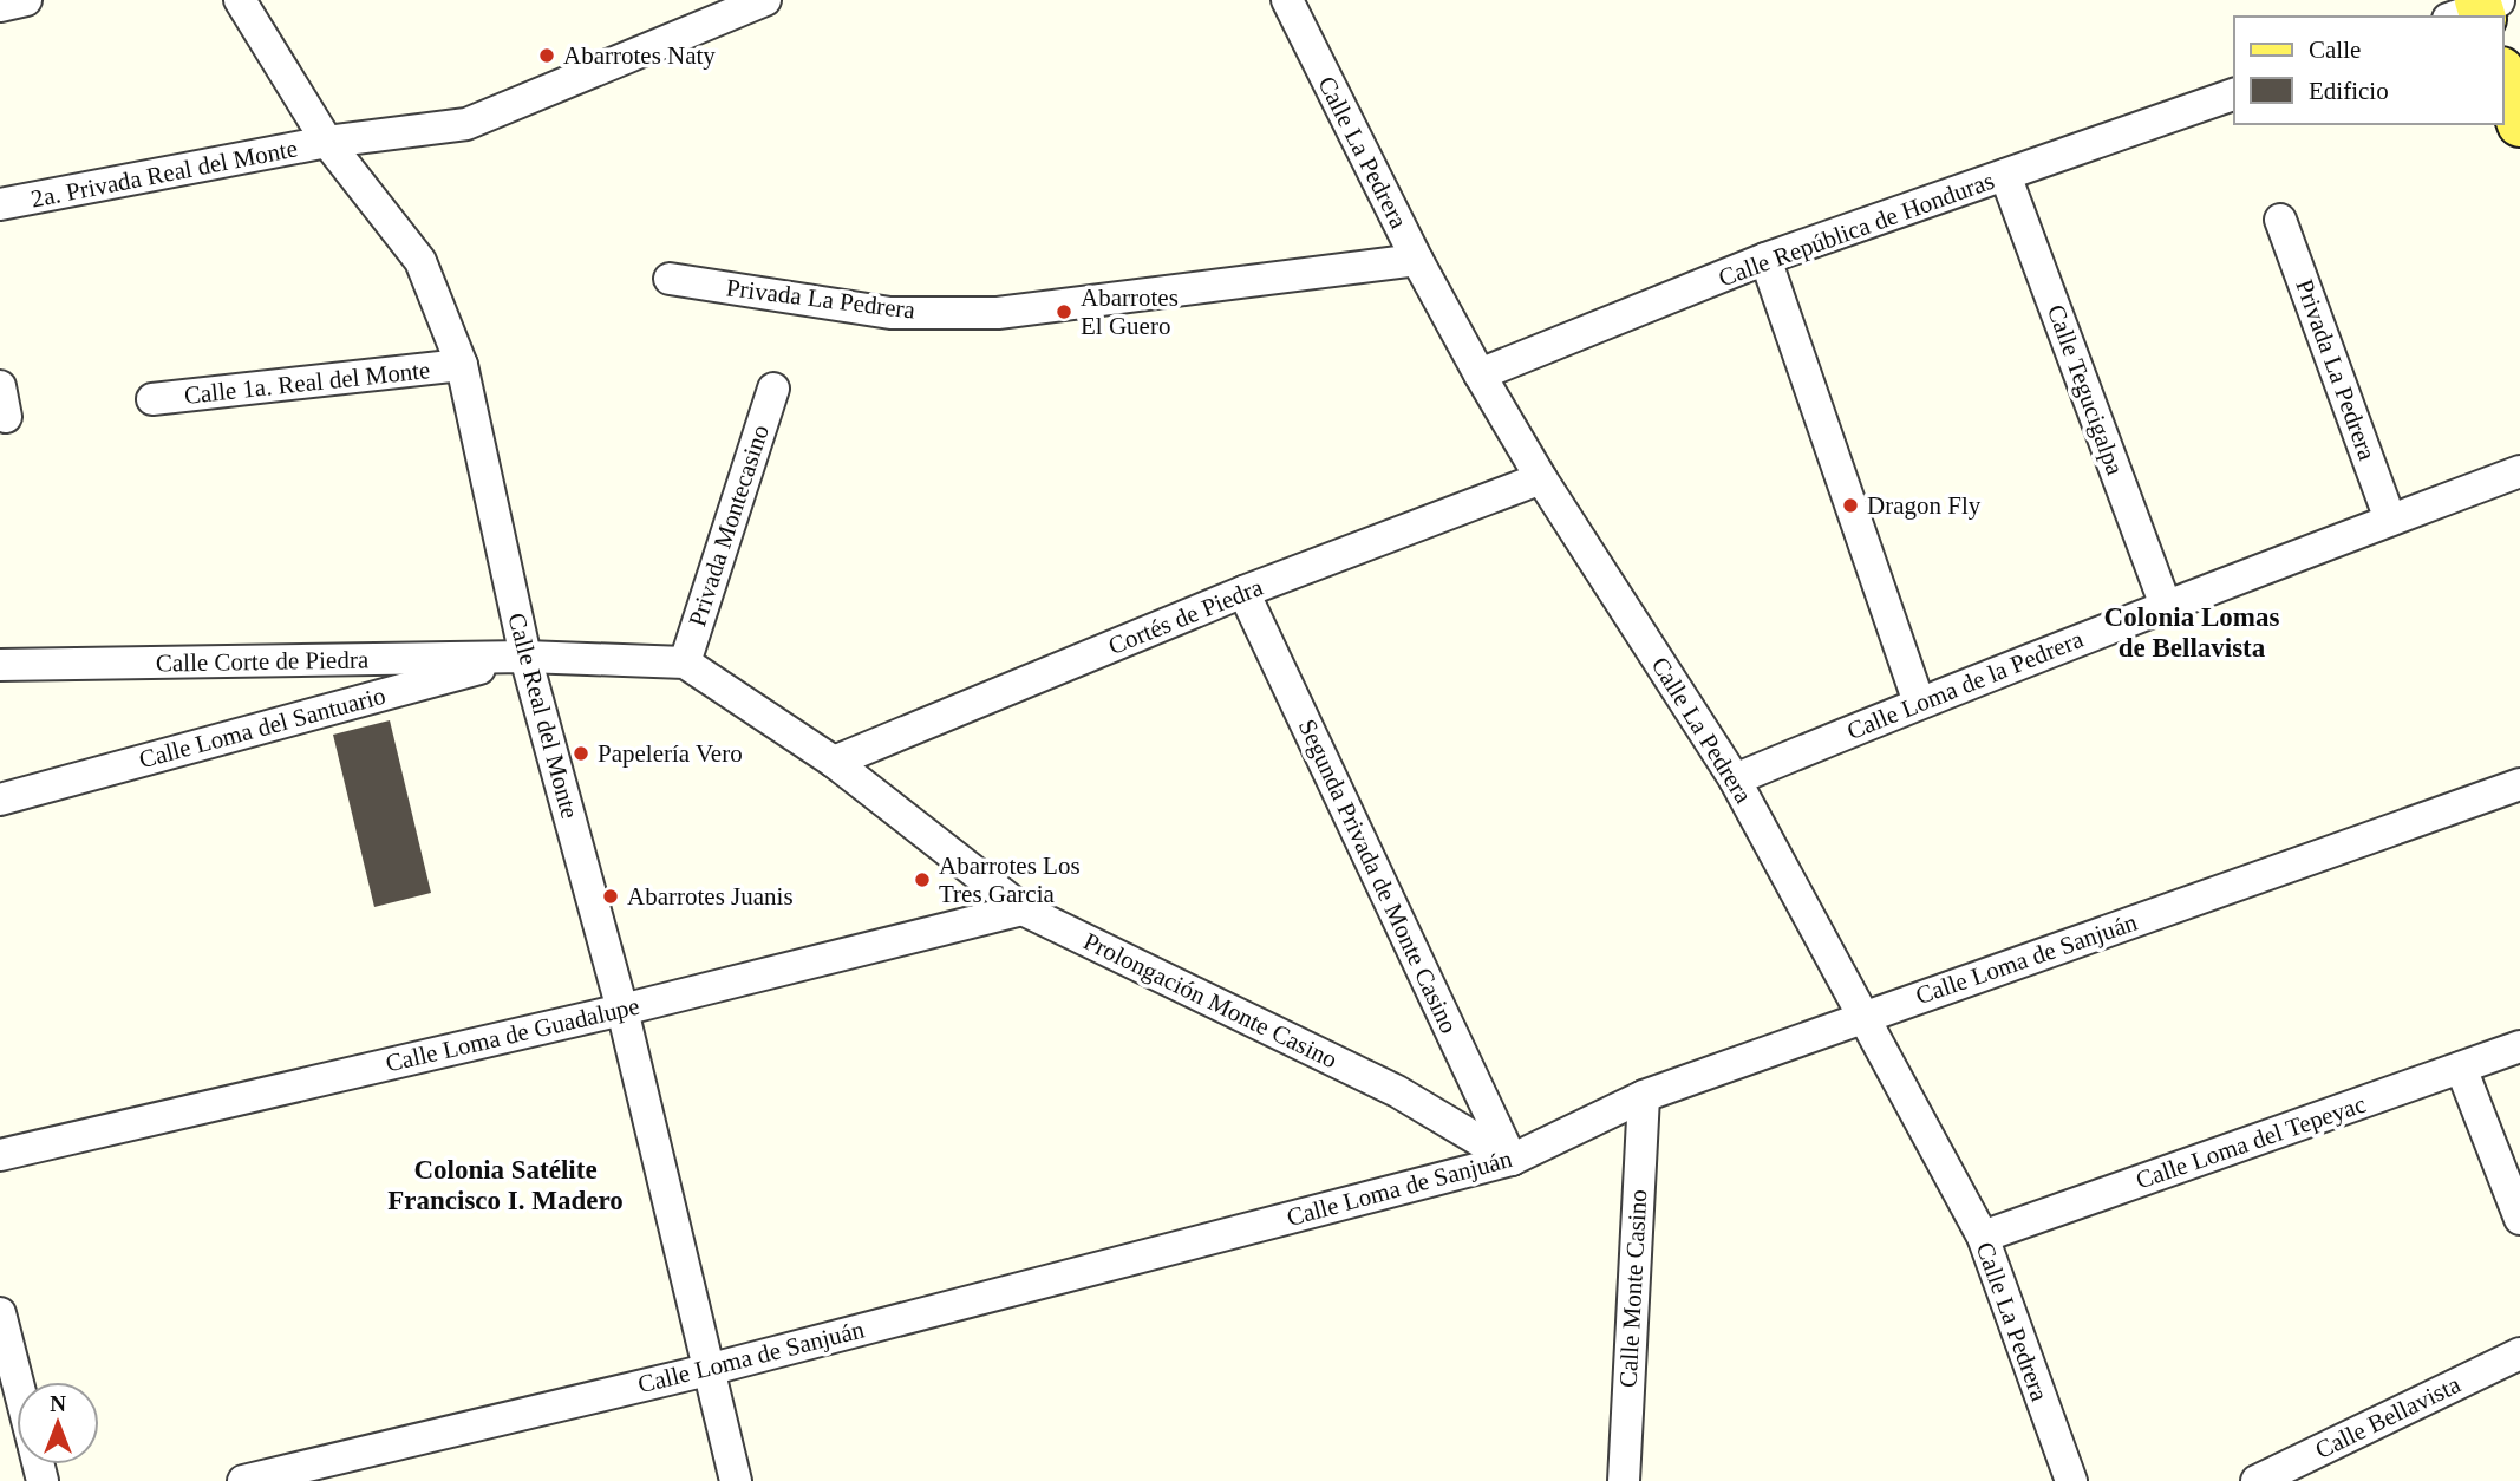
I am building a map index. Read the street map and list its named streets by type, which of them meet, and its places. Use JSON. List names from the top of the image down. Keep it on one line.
{"streets":{"street":["Calle La Pedrera","2a. Privada Real del Monte","Calle República de Honduras","Privada La Pedrera","Calle 1a. Real del Monte","Calle Tegucigalpa","Privada Montecasino","Cortés de Piedra","Calle Corte de Piedra","Calle Loma de la Pedrera","Calle Real del Monte","Calle Loma del Santuario","Segunda Privada de Monte Casino","Calle Loma de Sanjuán","Prolongación Monte Casino","Calle Loma de Guadalupe","Calle Loma del Tepeyac","Calle Monte Casino","Calle Bellavista"]},"crossings":[["Calle La Pedrera","Calle República de Honduras"],["Calle La Pedrera","Privada La Pedrera"],["Calle La Pedrera","Cortés de Piedra"],["Calle La Pedrera","Calle Loma de la Pedrera"],["Calle La Pedrera","Calle Loma de Sanjuán"],["Calle La Pedrera","Calle Loma del Tepeyac"],["2a. Privada Real del Monte","Calle Real del Monte"],["Calle República de Honduras","Calle Tegucigalpa"],["Privada La Pedrera","Calle Loma de la Pedrera"],["Calle 1a. Real del Monte","Calle Real del Monte"],["Calle Tegucigalpa","Calle Loma de la Pedrera"],["Privada Montecasino","Prolongación Monte Casino"],["Cortés de Piedra","Segunda Privada de Monte Casino"],["Cortés de Piedra","Prolongación Monte Casino"],["Calle Corte de Piedra","Calle Real del Monte"],["Calle Corte de Piedra","Calle Loma del Santuario"],["Calle Real del Monte","Calle Loma del Santuario"],["Calle Real del Monte","Calle Loma de Sanjuán"],["Calle Real del Monte","Calle Loma de Guadalupe"],["Segunda Privada de Monte Casino","Calle Loma de Sanjuán"],["Segunda Privada de Monte Casino","Prolongación Monte Casino"],["Calle Loma de Sanjuán","Prolongación Monte Casino"],["Calle Loma de Sanjuán","Calle Monte Casino"],["Prolongación Monte Casino","Calle Loma de Guadalupe"]],"districts":["Colonia Lomas de Bellavista","Colonia Satélite Francisco I. Madero"],"places":["Abarrotes Naty","Abarrotes El Guero","Dragon Fly","Papelería Vero","Abarrotes Los Tres Garcia","Abarrotes Juanis"],"legend":["Calle","Edificio"],"north":"top"}
